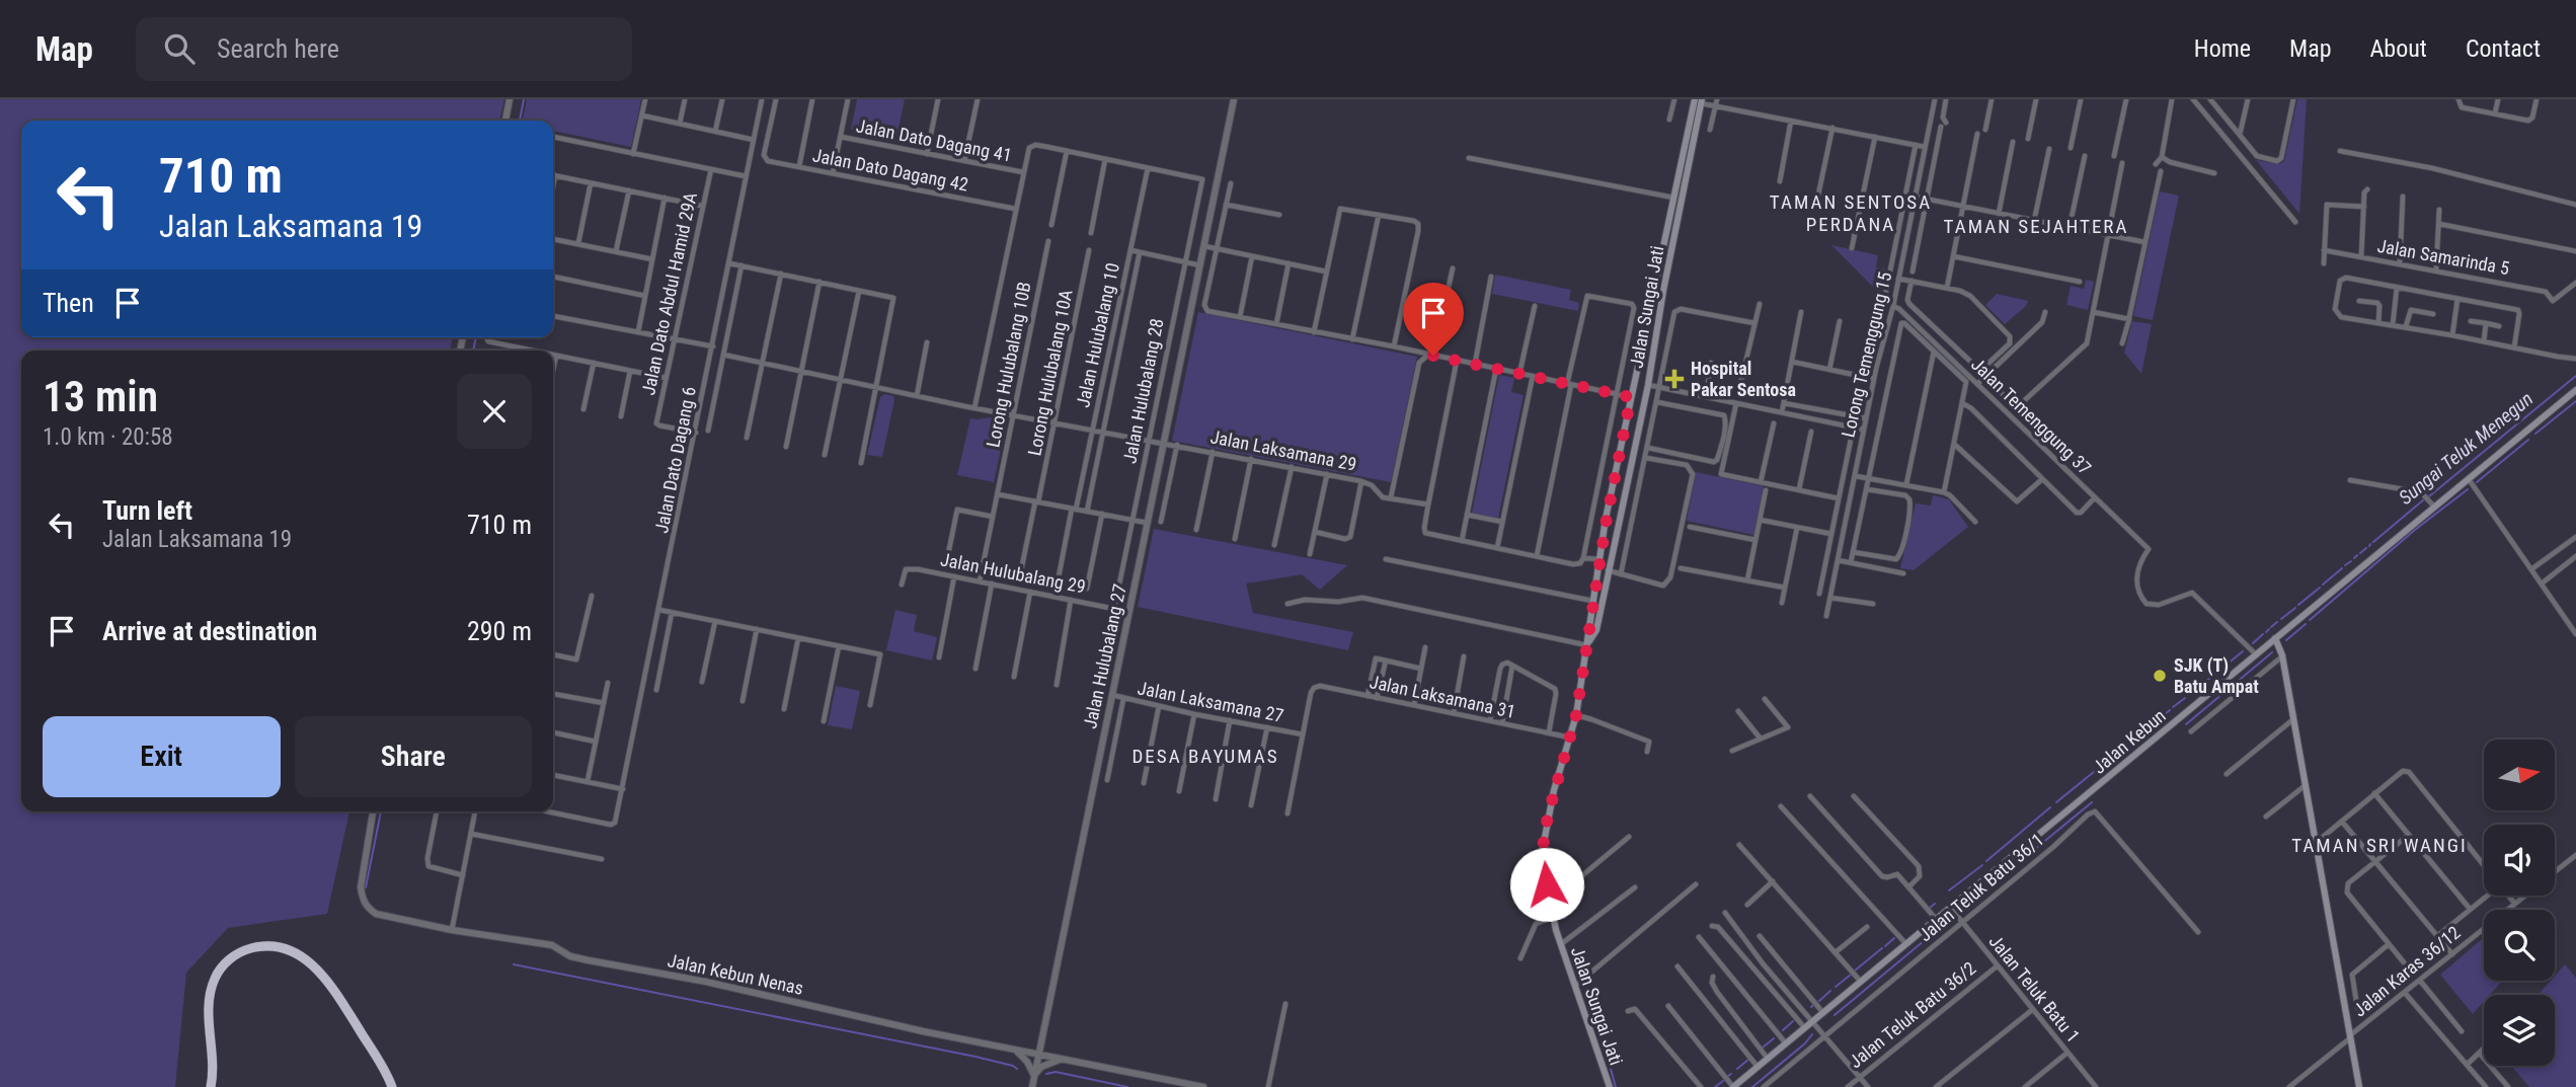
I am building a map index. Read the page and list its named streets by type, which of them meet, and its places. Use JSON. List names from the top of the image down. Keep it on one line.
{"streets":{"main road":["Jalan Sungai Jati","Jalan Kebun"],"street":["Jalan Dato Dagang 41","Jalan Dato Dagang 42","Jalan Samarinda 5","Jalan Dato Abdul Hamid 29A","Jalan Hulubalang 10","Lorong Temenggung 15","Lorong Hulubalang 10B","Lorong Hulubalang 10A","Jalan Hulubalang 28","Jalan Temenggung 37","Jalan Laksamana 29","Jalan Dato Dagang 6","Jalan Hulubalang 29","Jalan Hulubalang 27","Jalan Laksamana 31","Jalan Laksamana 27","Jalan Teluk Batu 36/1","Jalan Karas 36/12","Jalan Kebun Nenas","Jalan Teluk Batu 1","Jalan Teluk Batu 36/2"]},"crossings":[["Jalan Dato Abdul Hamid 29A","Jalan Dato Dagang 6"],["Jalan Sungai Jati","Jalan Laksamana 31"],["Jalan Hulubalang 10","Jalan Hulubalang 28"],["Jalan Hulubalang 10","Jalan Laksamana 29"],["Lorong Temenggung 15","Jalan Temenggung 37"],["Lorong Hulubalang 10B","Jalan Laksamana 29"],["Lorong Hulubalang 10B","Jalan Hulubalang 29"],["Lorong Hulubalang 10A","Jalan Laksamana 29"],["Jalan Hulubalang 28","Jalan Laksamana 29"],["Jalan Hulubalang 28","Jalan Hulubalang 29"],["Jalan Temenggung 37","Jalan Kebun"],["Jalan Laksamana 29","Jalan Hulubalang 27"],["Jalan Hulubalang 29","Jalan Hulubalang 27"],["Jalan Hulubalang 27","Jalan Laksamana 27"],["Jalan Hulubalang 27","Jalan Kebun Nenas"],["Jalan Laksamana 31","Jalan Laksamana 27"],["Jalan Kebun","Jalan Teluk Batu 1"],["Jalan Teluk Batu 36/1","Jalan Teluk Batu 1"],["Jalan Teluk Batu 1","Jalan Teluk Batu 36/2"]],"districts":["TAMAN SENTOSA PERDANA","TAMAN SEJAHTERA","DESA BAYUMAS","TAMAN SRI WANGI"],"water":["Sungai Teluk Menegun"],"places":{"health":["Hospital Pakar Sentosa"],"other":["SJK (T) Batu Ampat"]},"north":"right","page":{"header":"Map","search":"Search here","nav":["Home","Map","About","Contact"],"turn":["710 m","Jalan Laksamana 19"],"then":"Then","heading":["13 min","1.0 km · 20:58"],"list":[{"name":"Turn left","note":"Jalan Laksamana 19","value":"710 m"},{"name":"Arrive at destination","value":"290 m"}],"buttons":["Exit","Share"]}}
